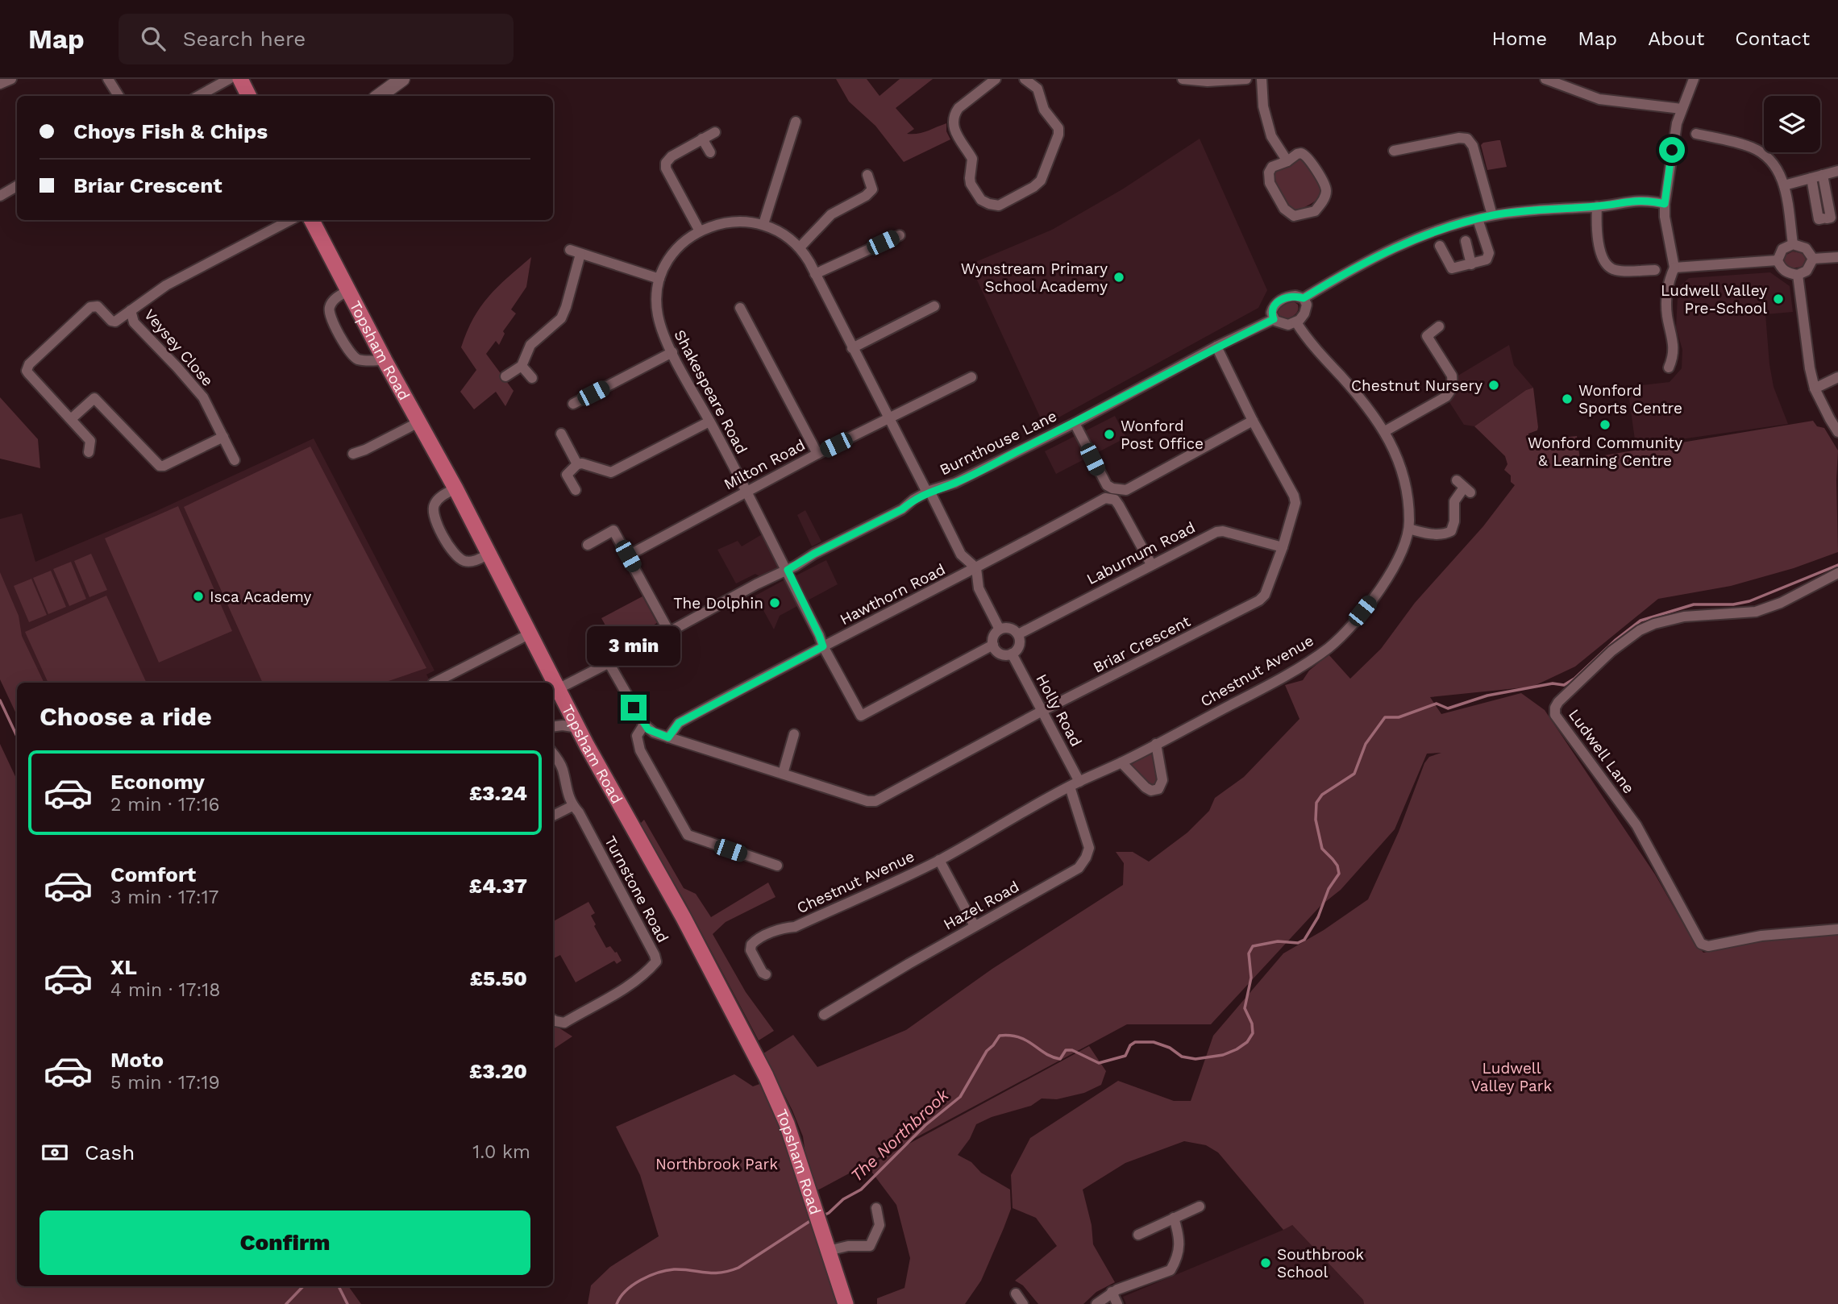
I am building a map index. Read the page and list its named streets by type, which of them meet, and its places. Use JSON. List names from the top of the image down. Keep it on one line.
{"streets":{"main road":["Topsham Road"],"street":["Veysey Close","Shakespeare Road","Burnthouse Lane","Milton Road","Laburnum Road","Hawthorn Road","Briar Crescent","Chestnut Avenue","Holly Road","Ludwell Lane","Turnstone Road","Hazel Road"]},"crossings":[["Topsham Road","Burnthouse Lane"],["Shakespeare Road","Burnthouse Lane"],["Shakespeare Road","Milton Road"],["Shakespeare Road","Laburnum Road"],["Shakespeare Road","Hawthorn Road"],["Shakespeare Road","Holly Road"],["Burnthouse Lane","Briar Crescent"],["Burnthouse Lane","Chestnut Avenue"],["Laburnum Road","Hawthorn Road"],["Laburnum Road","Briar Crescent"],["Laburnum Road","Holly Road"],["Hawthorn Road","Briar Crescent"],["Briar Crescent","Holly Road"],["Chestnut Avenue","Holly Road"],["Chestnut Avenue","Hazel Road"],["Holly Road","Hazel Road"]],"water":["The Northbrook"],"parks":["Ludwell Valley Park","Northbrook Park"],"places":["Wynstream Primary School Academy","Ludwell Valley Pre-School","Chestnut Nursery","Wonford Sports Centre","Wonford Community & Learning Centre","Wonford Post Office","Isca Academy","The Dolphin","Southbrook School"],"page":{"header":"Map","search":"Search here","nav":["Home","Map","About","Contact"],"banner":["Choys Fish & Chips","Briar Crescent"],"bubble":"3 min","heading":"Choose a ride","list":[{"name":"Economy","note":"2 min · 17:16","value":"£3.24"},{"name":"Comfort","note":"3 min · 17:17","value":"£4.37"},{"name":"XL","note":"4 min · 17:18","value":"£5.50"},{"name":"Moto","note":"5 min · 17:19","value":"£3.20"}],"pay":["Cash","1.0 km"],"buttons":"Confirm"}}
